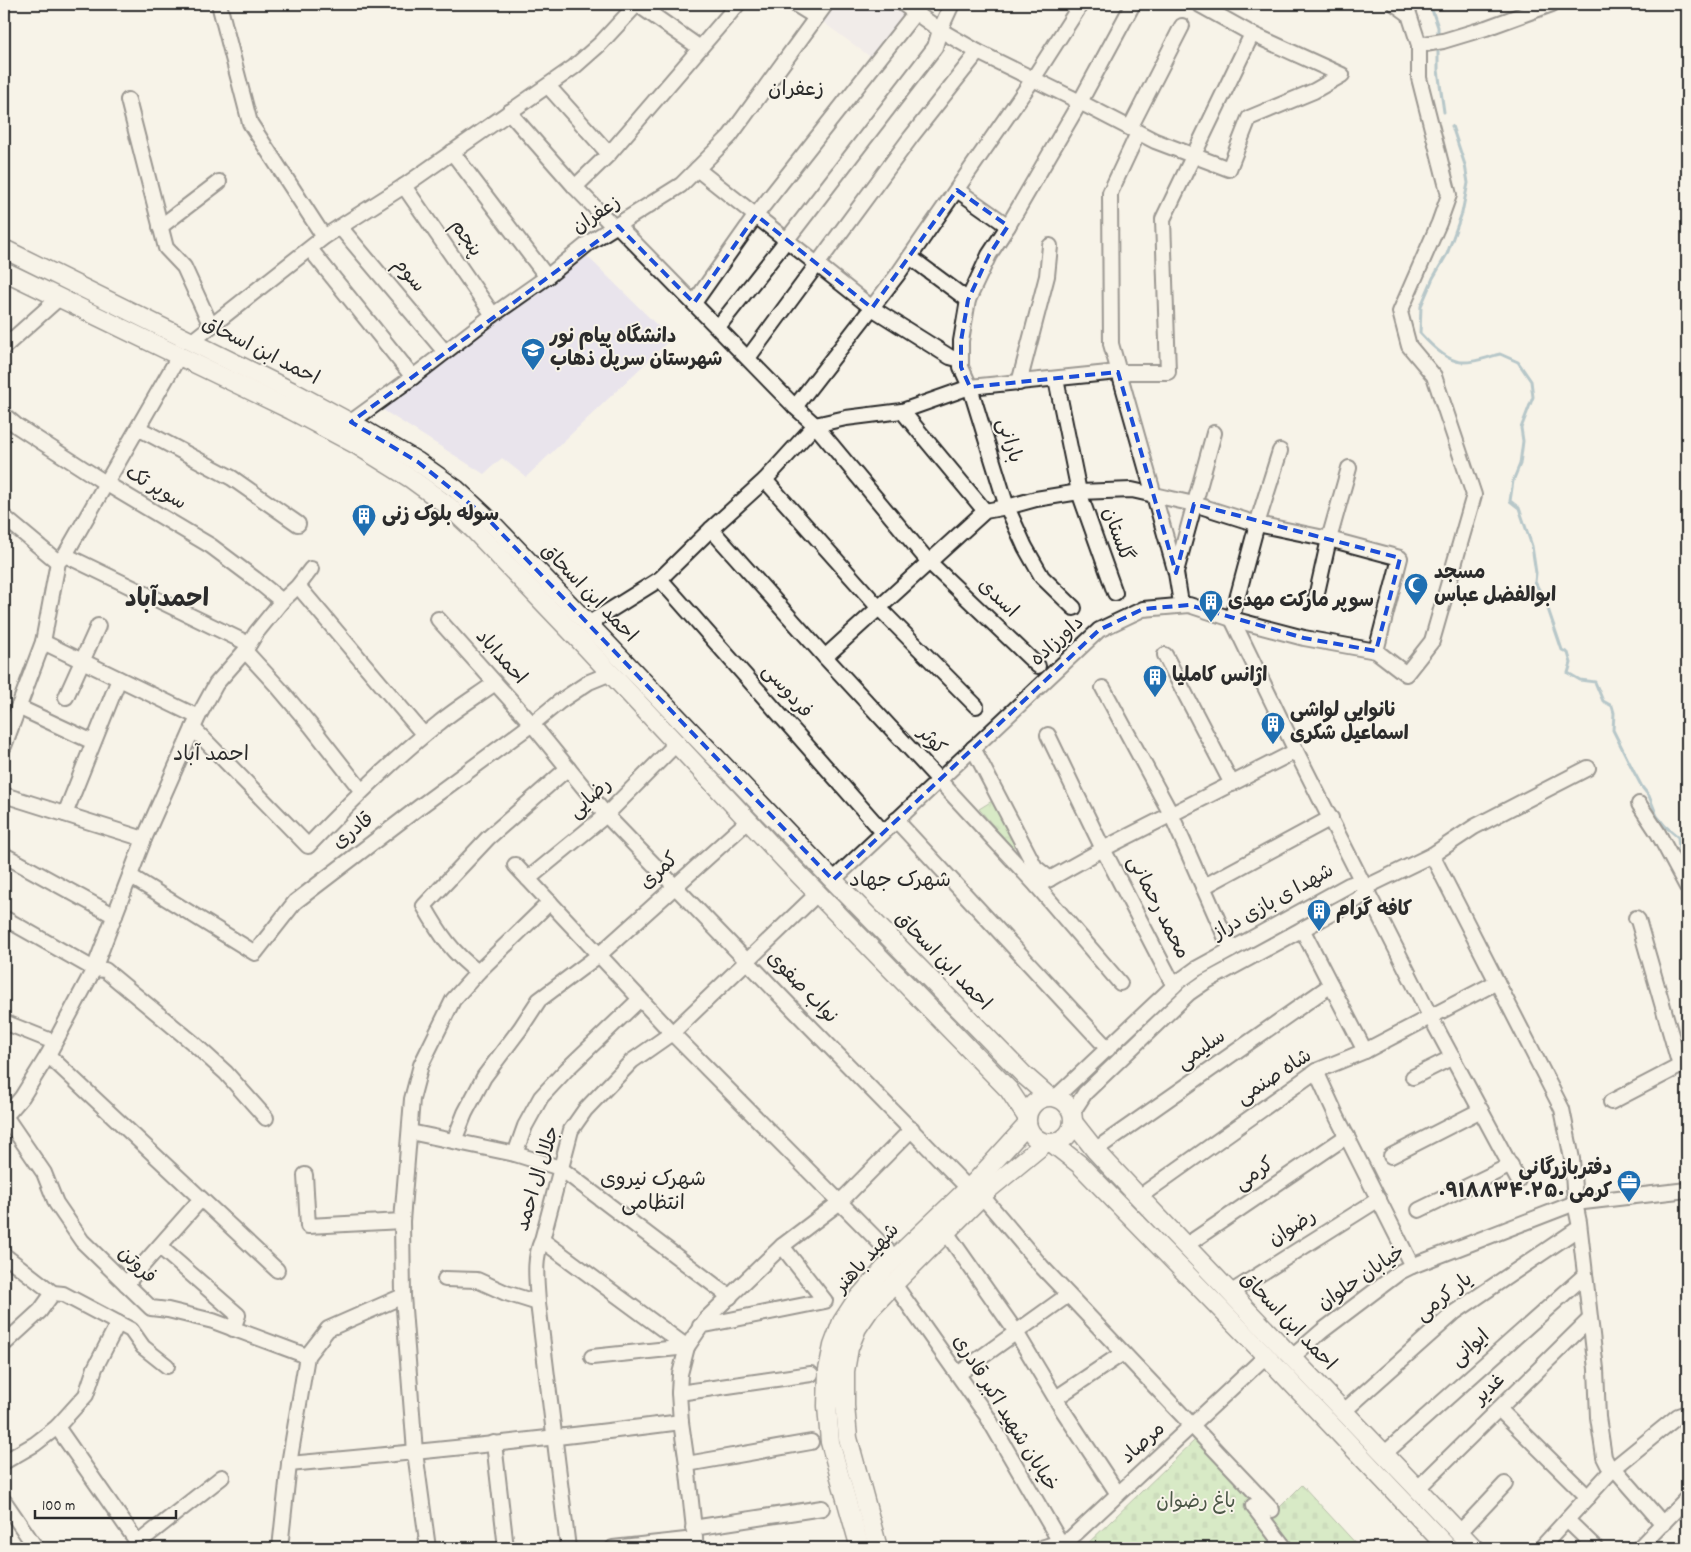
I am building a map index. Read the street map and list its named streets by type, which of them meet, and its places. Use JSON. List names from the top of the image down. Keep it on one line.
{"streets":{"main road":["احمد ابن اسحاق","شهید باهنر"],"street":["زعفران","پنجم","سوم","بارانی","سوپر تک","گلستان","اسدی","داورزاده","احمداباد","فردوسی","کوثر","رضایی","قادری","کمری","شهدا ی بازی دراز","محمد رحمانی","نواب صفوی","سلیمی","شاه صنمی","کرمی","جلال ال احمد","رضوان","فروتن","خیابان حلوان","یار کرمی","ایوانی","غدیر","خیابان شهید اکبر قادری","مرصاد"]},"crossings":[["زعفران","پنجم"],["زعفران","سوم"],["زعفران","احمد ابن اسحاق"],["زعفران","اسدی"],["احمد ابن اسحاق","داورزاده"],["احمد ابن اسحاق","رضایی"],["احمد ابن اسحاق","قادری"],["احمد ابن اسحاق","کمری"],["احمد ابن اسحاق","شهدا ی بازی دراز"],["احمد ابن اسحاق","سلیمی"],["احمد ابن اسحاق","شاه صنمی"],["احمد ابن اسحاق","کرمی"],["احمد ابن اسحاق","جلال ال احمد"],["احمد ابن اسحاق","رضوان"],["احمد ابن اسحاق","شهید باهنر"],["احمد ابن اسحاق","خیابان حلوان"],["احمد ابن اسحاق","یار کرمی"],["احمد ابن اسحاق","ایوانی"],["احمد ابن اسحاق","غدیر"],["احمد ابن اسحاق","مرصاد"],["داورزاده","فردوسی"],["داورزاده","کوثر"],["احمداباد","قادری"],["احمداباد","نواب صفوی"],["رضایی","نواب صفوی"],["کمری","نواب صفوی"],["شهدا ی بازی دراز","محمد رحمانی"],["شهدا ی بازی دراز","شهید باهنر"],["نواب صفوی","جلال ال احمد"],["نواب صفوی","شهید باهنر"],["نواب صفوی","مرصاد"],["شهید باهنر","خیابان شهید اکبر قادری"],["خیابان شهید اکبر قادری","مرصاد"]],"districts":["زعفران","احمدآباد","احمد آباد","شهرک جهاد","شهرک نیروی انتظامی"],"parks":["باغ رضوان"],"places":{"school or university":["دانشگاه پیام نور شهرستان سرپل ذهاب"],"building":["سوله بلوک زنی","سوپر مارکت مهدی","اژانس کاملیا","نانوایی لواشی اسماعیل شکری","کافه گرام"],"mosque":["مسجد ابوالفضل عباس"],"office":["دفتربازرگانی کرمی ۰۹۱۸۸۳۴۰۲۵۰"]},"scale_bar":"100 m"}
